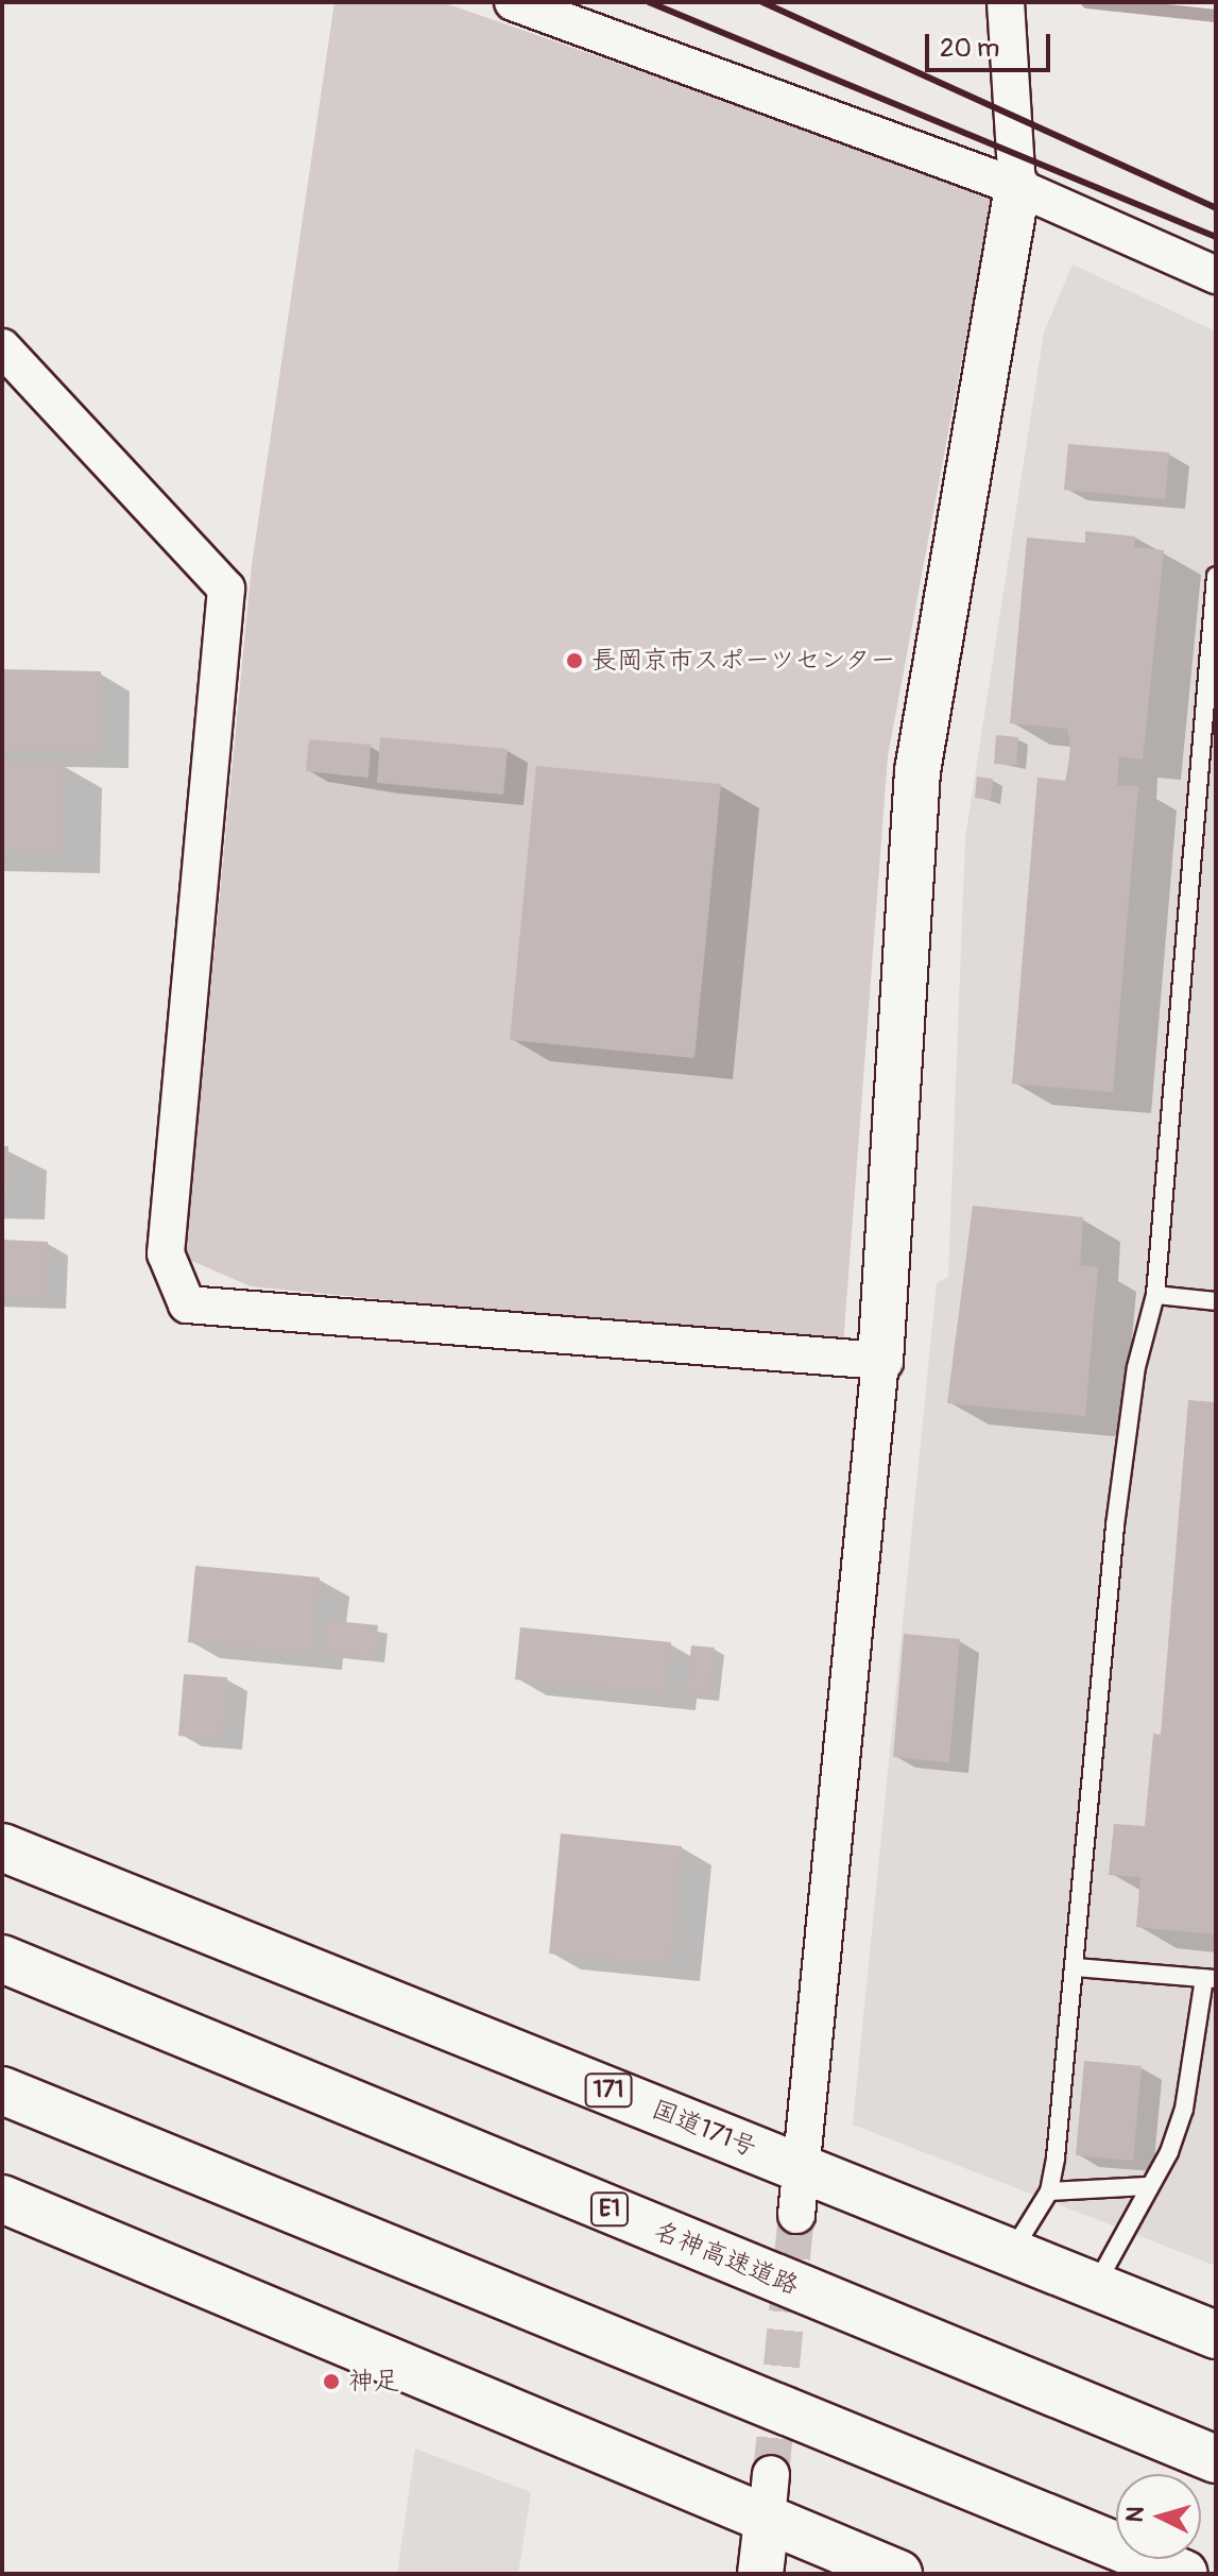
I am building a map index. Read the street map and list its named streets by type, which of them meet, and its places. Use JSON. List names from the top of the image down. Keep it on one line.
{"streets":{"highway":["171","国道171号","E1","名神高速道路"]},"places":["長岡京市スポーツセンター","神足"],"scale_bar":"20 m","north":"left"}
